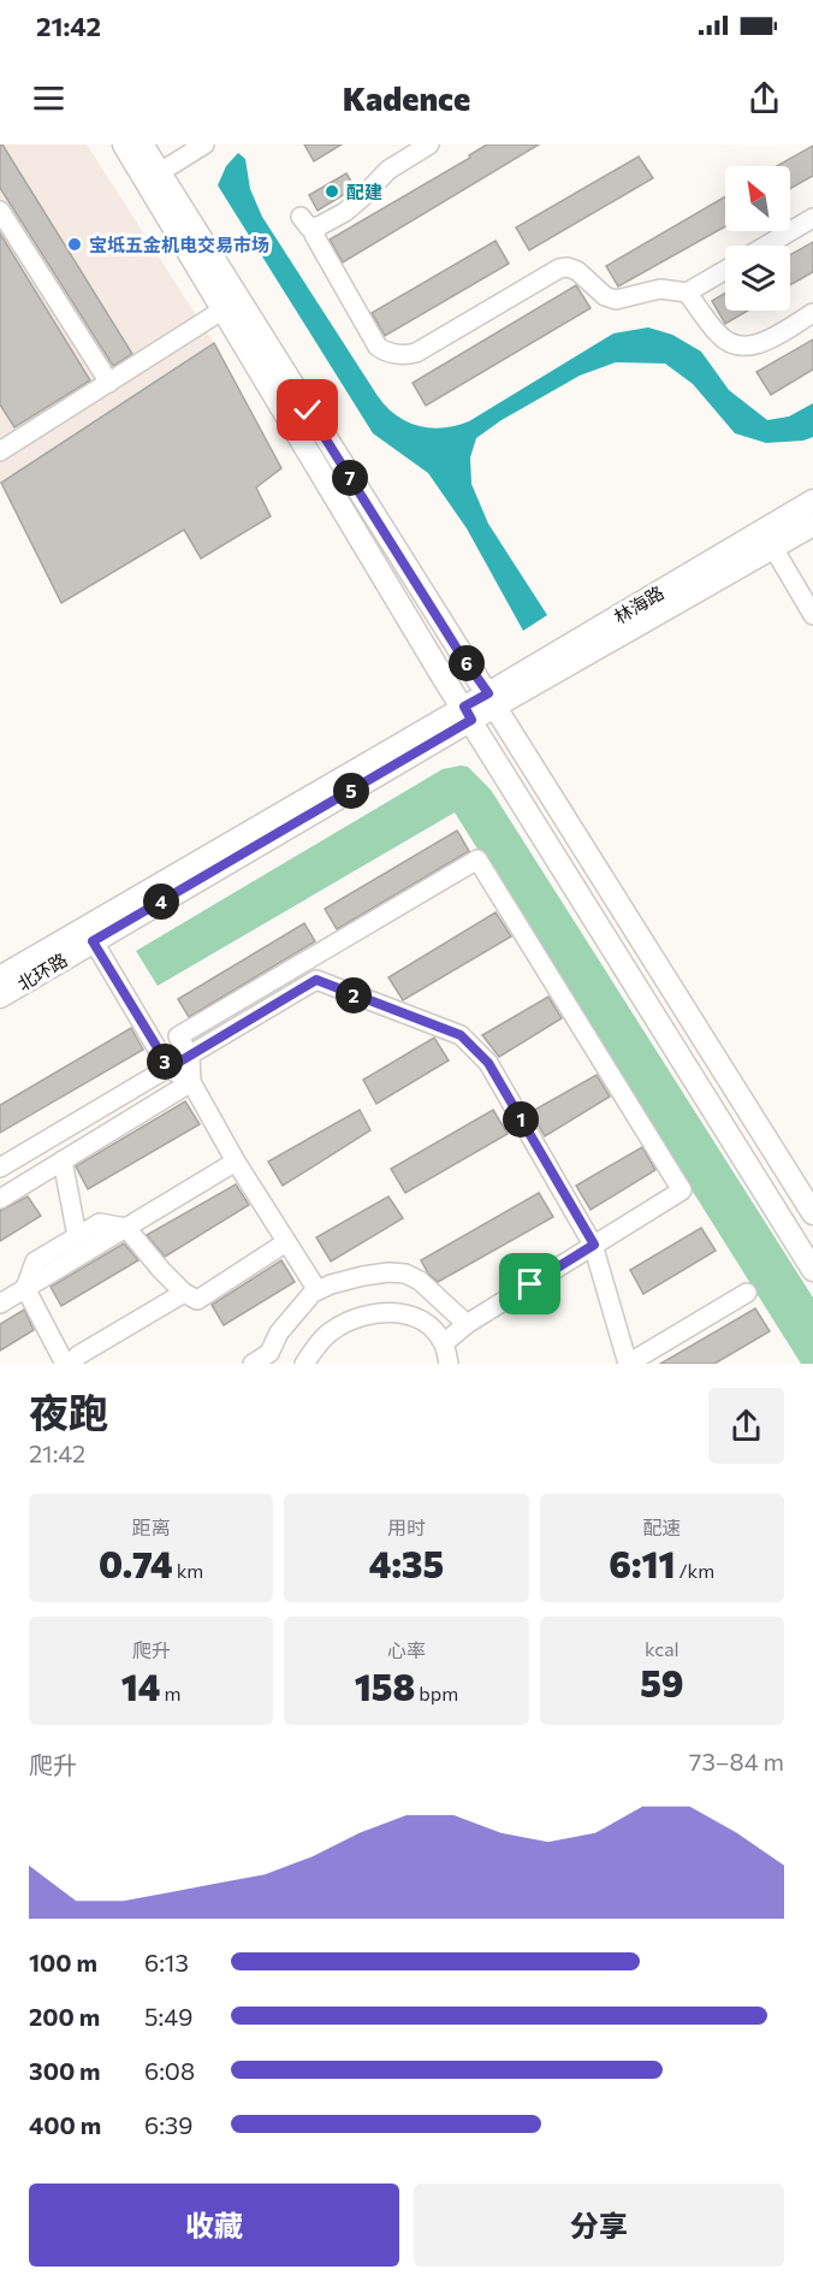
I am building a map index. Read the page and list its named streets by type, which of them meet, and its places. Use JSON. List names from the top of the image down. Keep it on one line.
{"streets":{"main road":["林海路","北环路"]},"crossings":[["林海路","北环路"]],"places":["配建","宝坻五金机电交易市场"],"north":"top left","page":{"status":"21:42","header":"Kadence","pins":["7","6","5","4","2","3","1"],"heading":["夜跑","21:42"],"stats":[["距离","0.74 km"],["用时","4:35"],["配速","6:11 /km"],["爬升","14 m"],["心率","158 bpm"],["kcal","59"]],"chart":["爬升","73–84 m"],"list":[{"name":"100 m","note":"6:13"},{"name":"200 m","note":"5:49"},{"name":"300 m","note":"6:08"},{"name":"400 m","note":"6:39"}],"buttons":["收藏","分享"]}}
